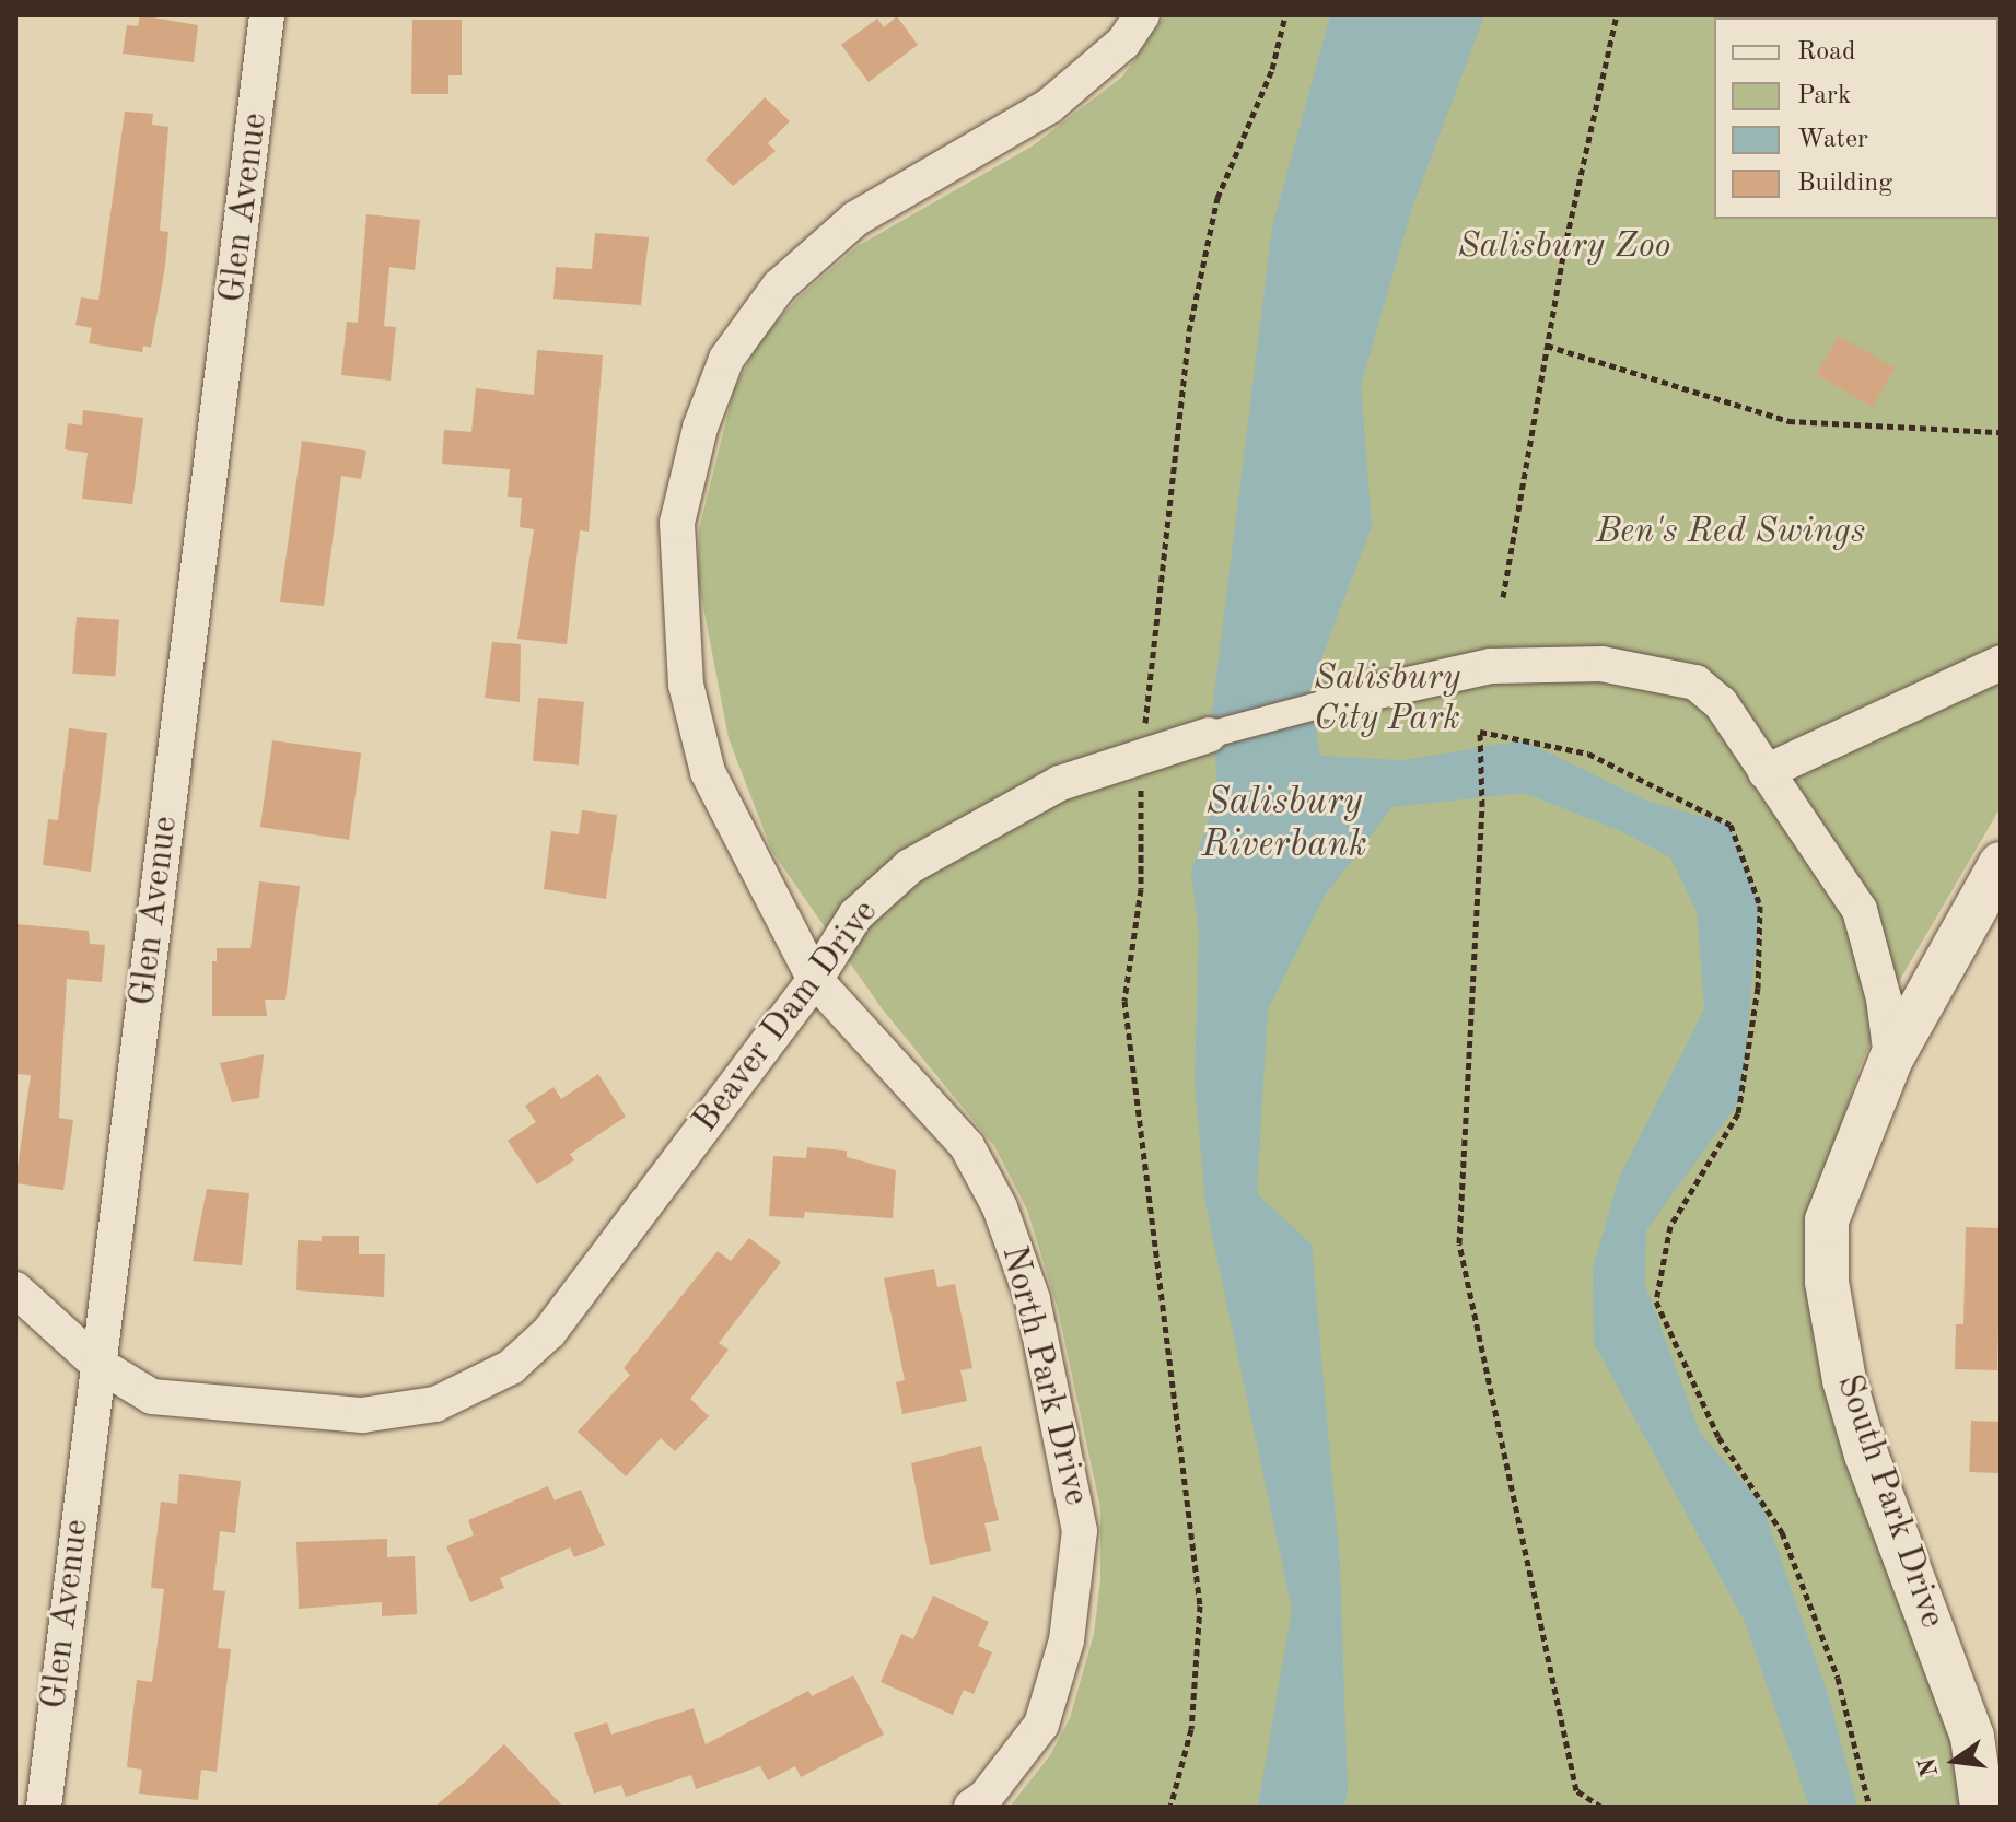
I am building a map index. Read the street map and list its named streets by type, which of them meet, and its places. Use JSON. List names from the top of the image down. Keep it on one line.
{"streets":{"street":["Glen Avenue","Beaver Dam Drive","North Park Drive","South Park Drive"]},"crossings":[["Glen Avenue","Beaver Dam Drive"],["Beaver Dam Drive","North Park Drive"],["Beaver Dam Drive","South Park Drive"]],"water":["Salisbury Riverbank"],"parks":["Salisbury Zoo","Ben's Red Swings","Salisbury City Park"],"legend":["Road","Park","Water","Building"],"north":"left"}
